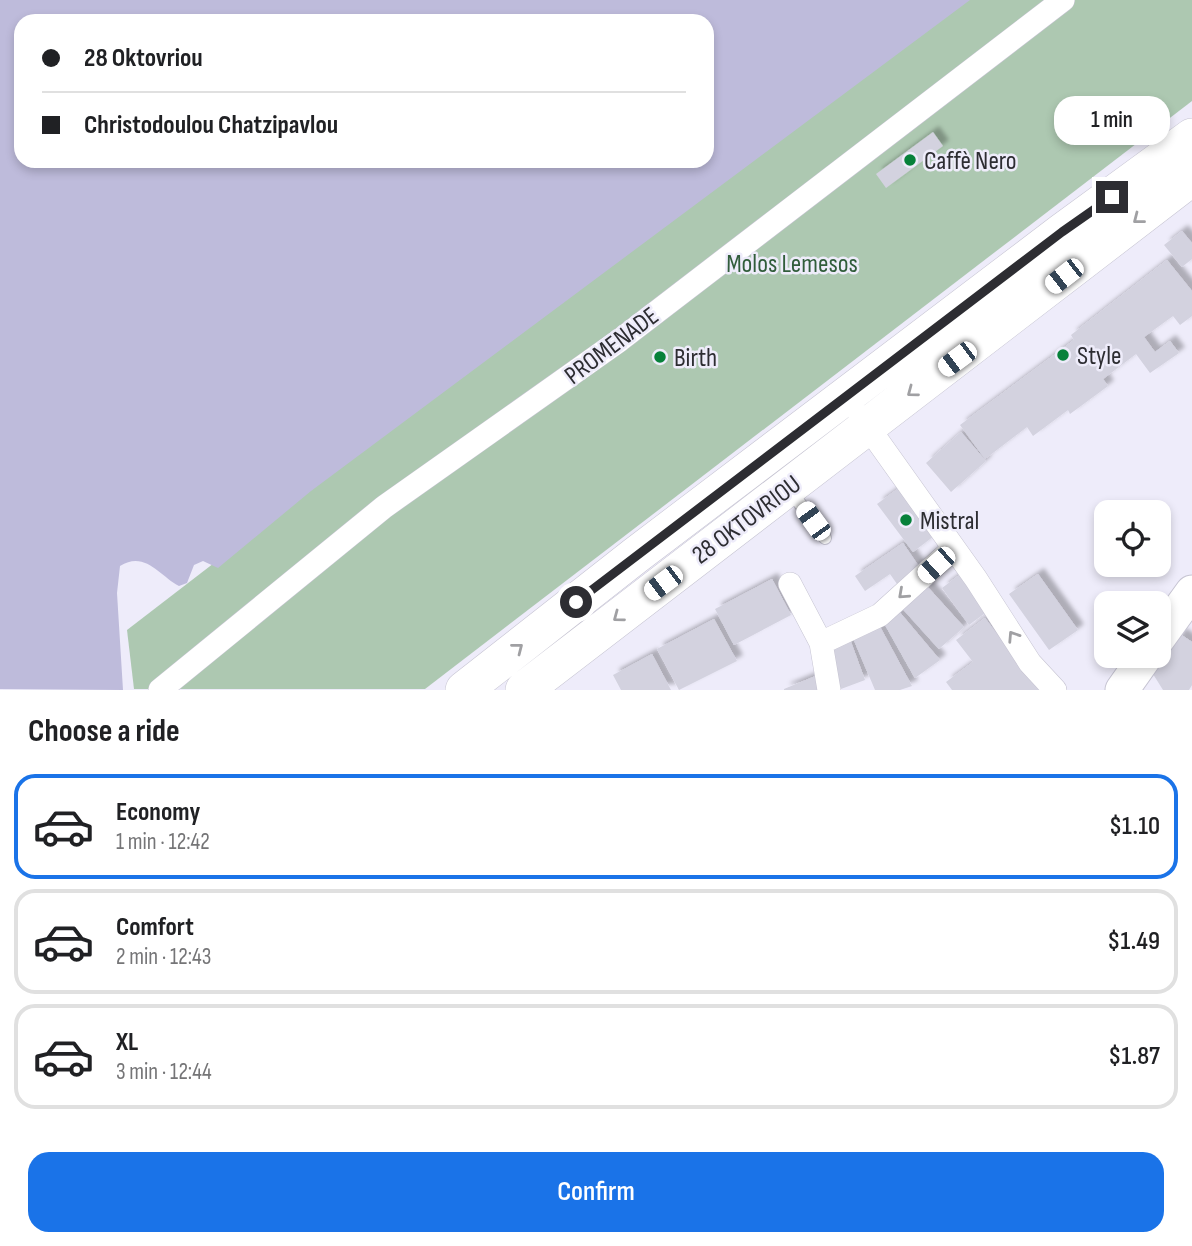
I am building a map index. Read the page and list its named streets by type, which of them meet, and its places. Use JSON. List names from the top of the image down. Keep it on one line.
{"streets":{"main road":["28 OKTOVRIOU"],"street":["PROMENADE"]},"parks":["Molos Lemesos"],"places":["Caffè Nero","Style","Birth","Mistral"],"page":{"banner":["28 Oktovriou","Christodoulou Chatzipavlou"],"bubble":"1 min","heading":"Choose a ride","list":[{"name":"Economy","note":"1 min · 12:42","value":"$1.10"},{"name":"Comfort","note":"2 min · 12:43","value":"$1.49"},{"name":"XL","note":"3 min · 12:44","value":"$1.87"}],"buttons":"Confirm"}}
